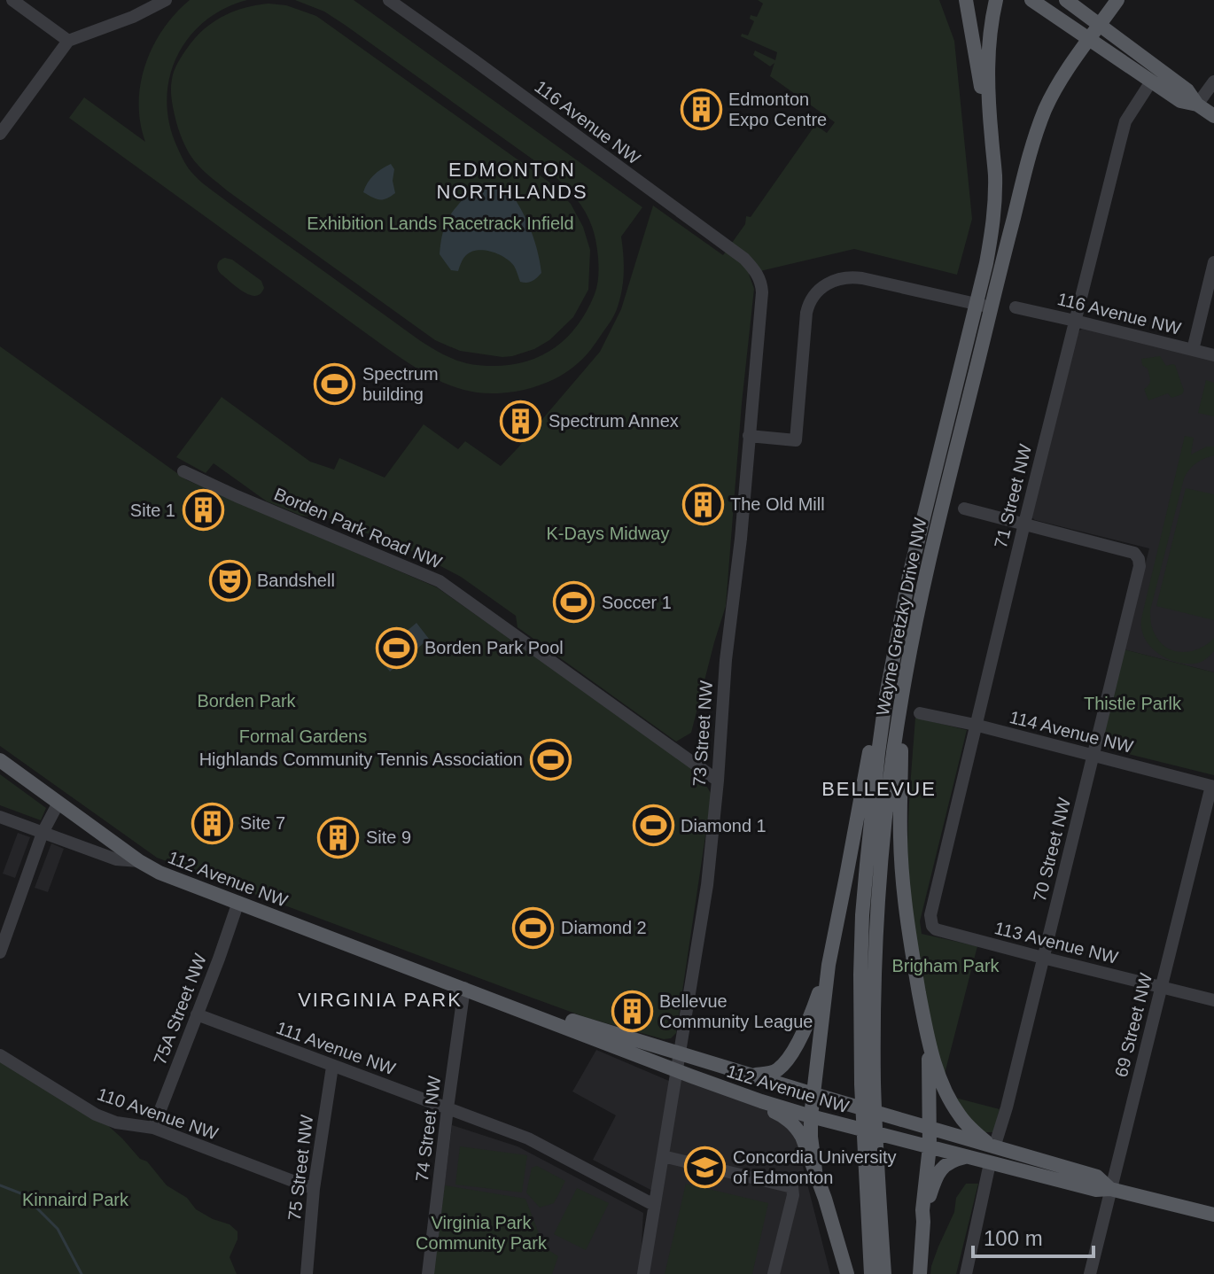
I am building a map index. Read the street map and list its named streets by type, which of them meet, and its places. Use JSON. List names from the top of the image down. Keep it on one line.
{"streets":{"main road":["Wayne Gretzky Drive NW","112 Avenue NW"],"street":["116 Avenue NW","71 Street NW","Borden Park Road NW","114 Avenue NW","73 Street NW","70 Street NW","113 Avenue NW","75A Street NW","69 Street NW","111 Avenue NW","110 Avenue NW","74 Street NW","75 Street NW"]},"crossings":[["116 Avenue NW","71 Street NW"],["116 Avenue NW","73 Street NW"],["71 Street NW","114 Avenue NW"],["71 Street NW","70 Street NW"],["71 Street NW","113 Avenue NW"],["Borden Park Road NW","73 Street NW"],["114 Avenue NW","70 Street NW"],["114 Avenue NW","69 Street NW"],["73 Street NW","112 Avenue NW"],["73 Street NW","111 Avenue NW"],["70 Street NW","112 Avenue NW"],["70 Street NW","113 Avenue NW"],["112 Avenue NW","75A Street NW"],["112 Avenue NW","69 Street NW"],["112 Avenue NW","74 Street NW"],["113 Avenue NW","69 Street NW"],["75A Street NW","111 Avenue NW"],["75A Street NW","110 Avenue NW"],["111 Avenue NW","74 Street NW"],["111 Avenue NW","75 Street NW"],["110 Avenue NW","75 Street NW"]],"districts":["EDMONTON NORTHLANDS","BELLEVUE","VIRGINIA PARK"],"parks":["Exhibition Lands Racetrack Infield","K-Days Midway","Borden Park","Thistle Parlk","Formal Gardens","Brigham Park","Kinnaird Park","Virginia Park Community Park"],"places":{"building":["Edmonton Expo Centre","Spectrum Annex","The Old Mill","Site 1","Site 7","Site 9","Bellevue Community League"],"sports":["Spectrum building","Soccer 1","Borden Park Pool","Highlands Community Tennis Association","Diamond 1","Diamond 2"],"theatre":["Bandshell"],"school or university":["Concordia University of Edmonton"]},"scale_bar":"100 m"}
